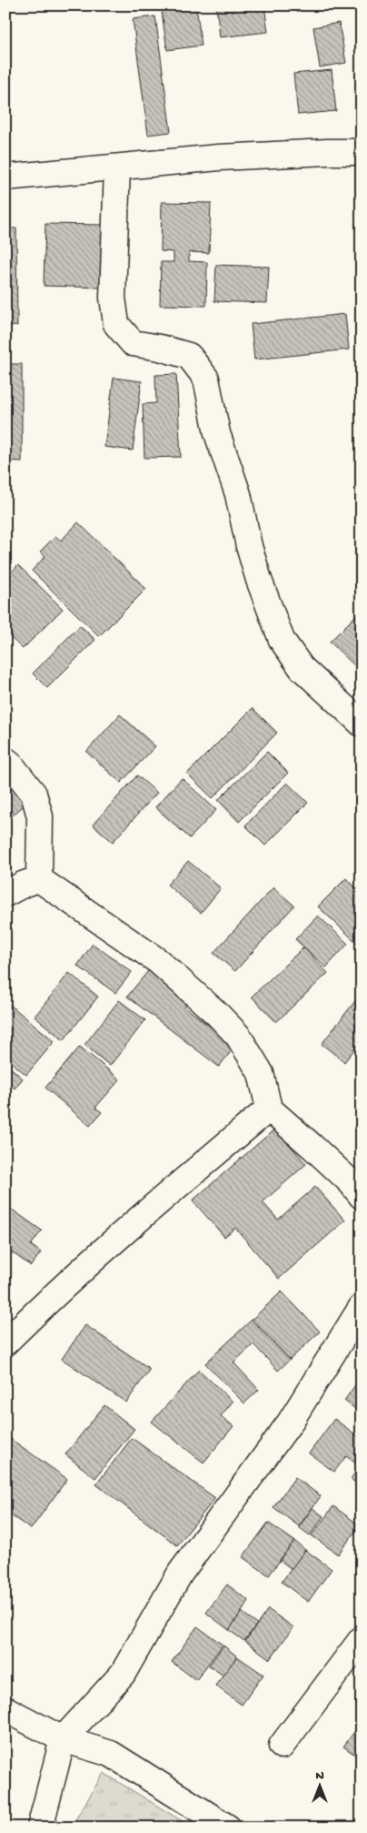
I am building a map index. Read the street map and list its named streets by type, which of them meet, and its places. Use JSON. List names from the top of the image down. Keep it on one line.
{"north":"top"}
